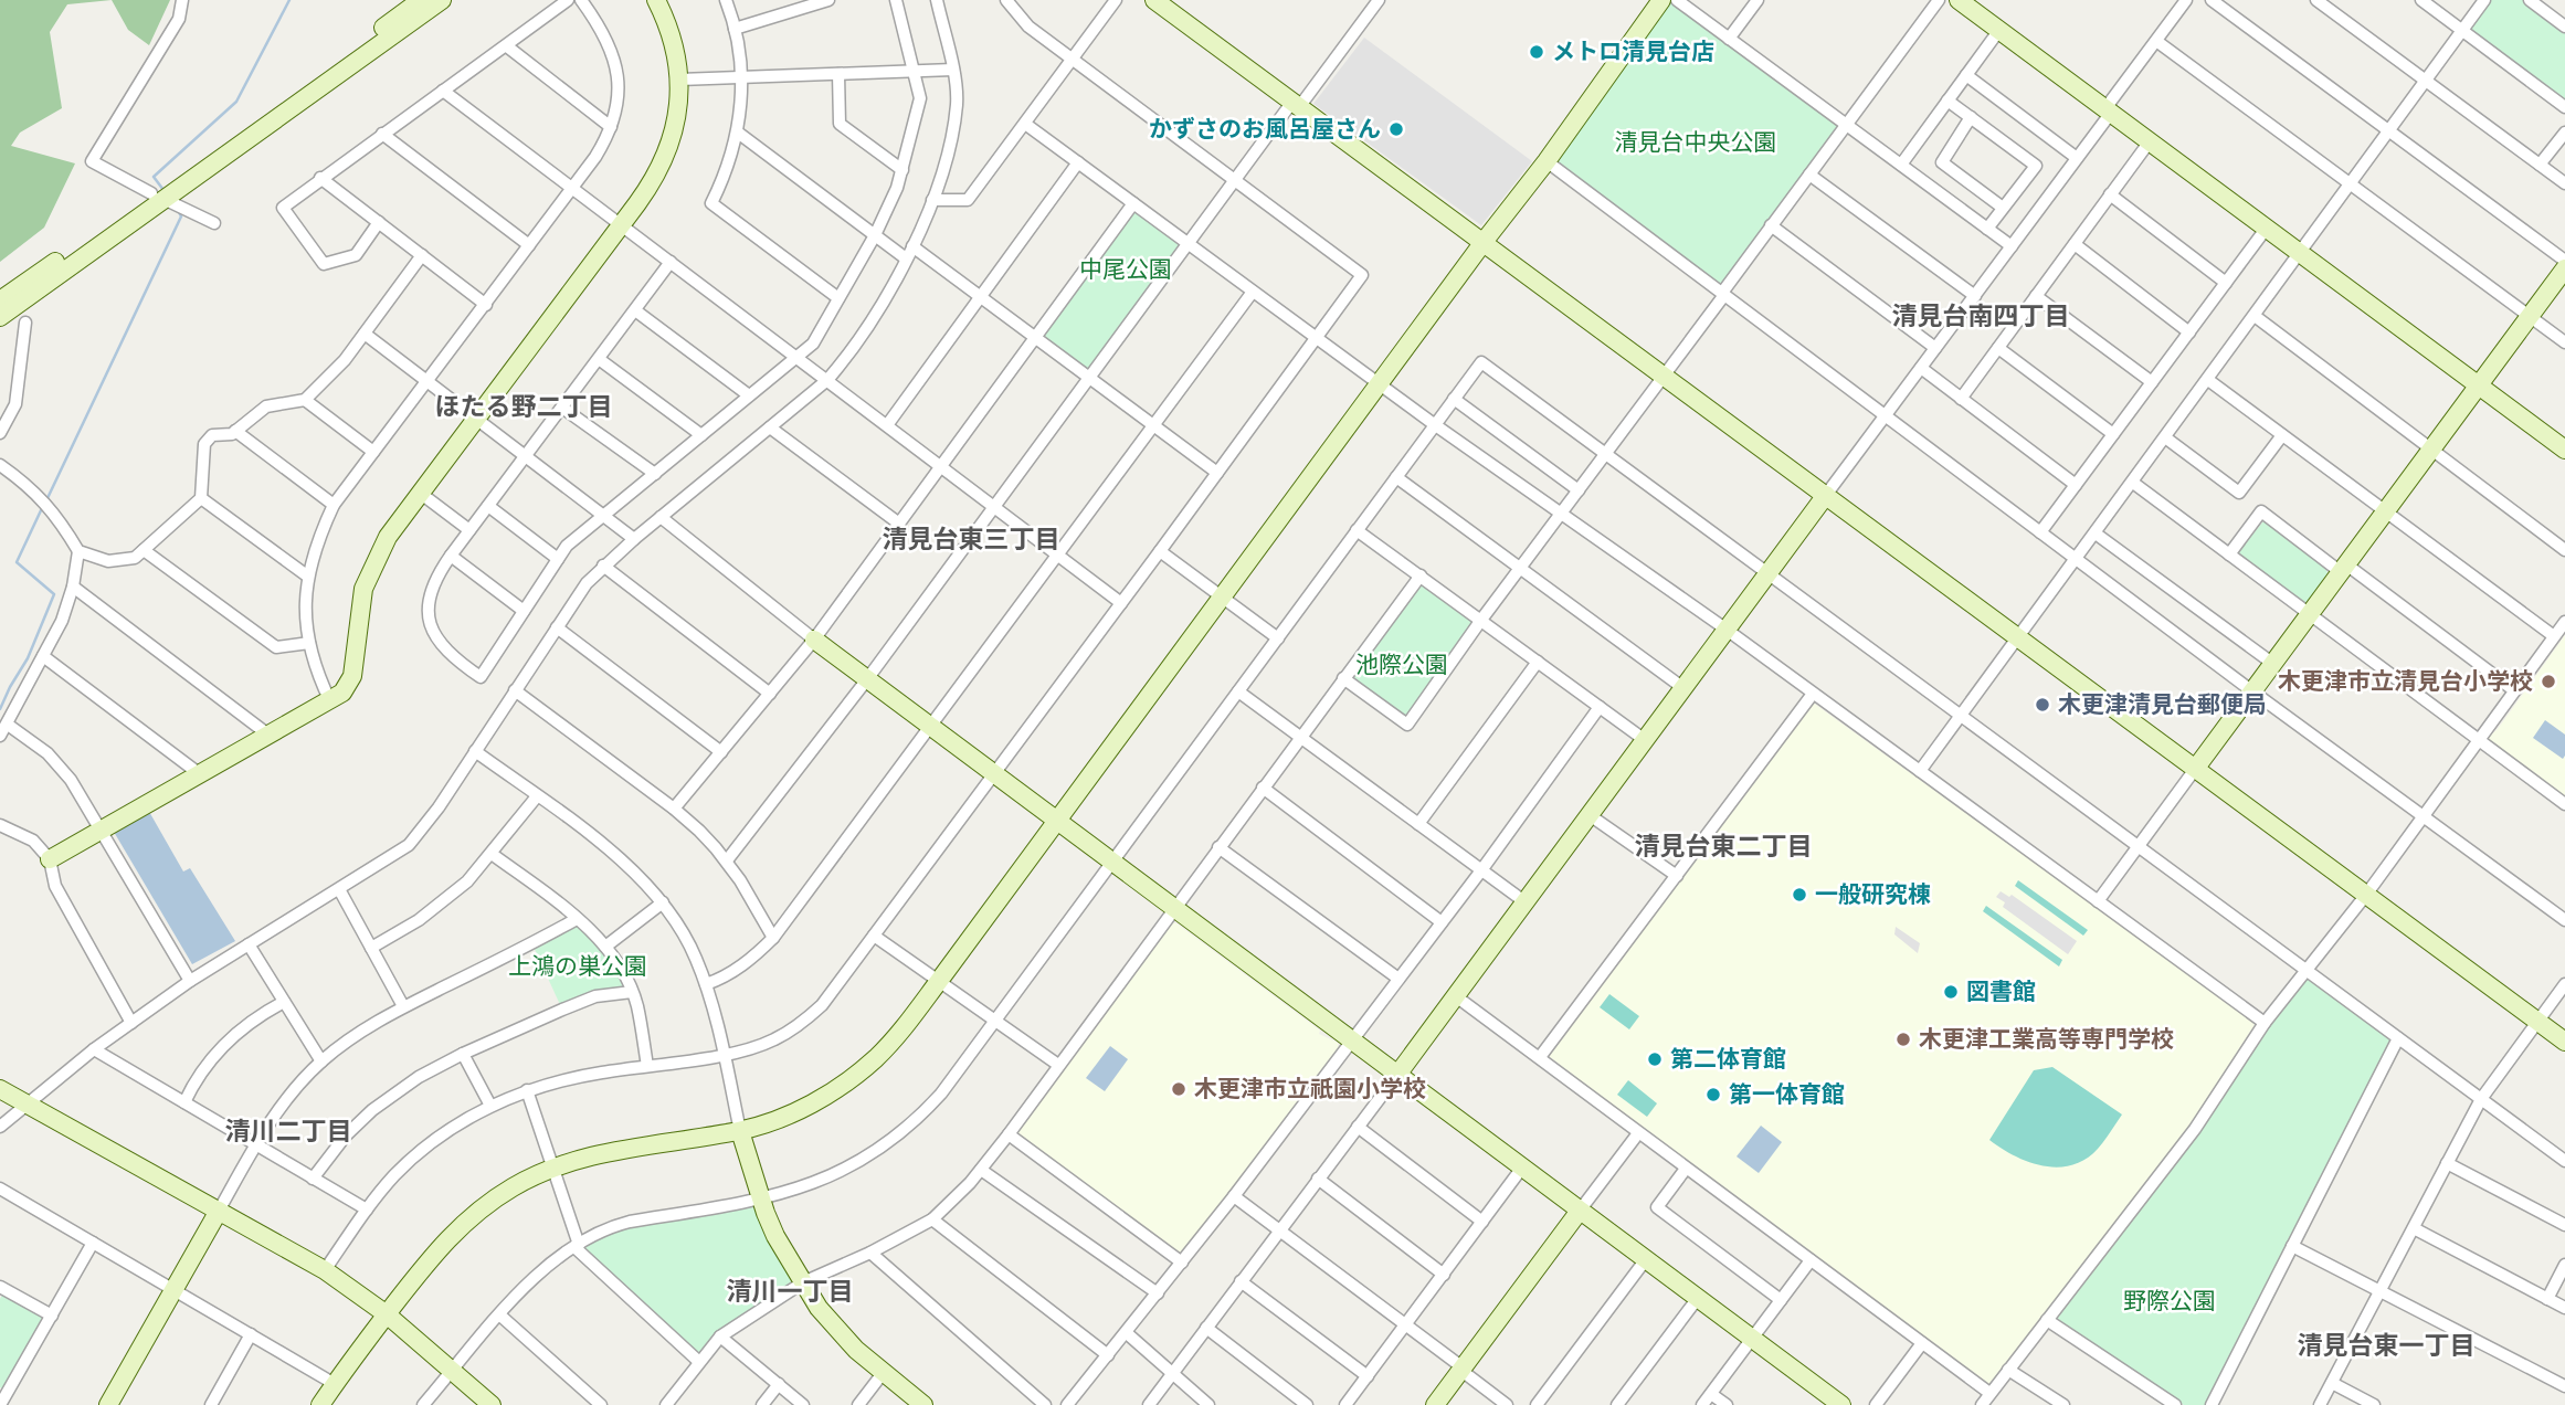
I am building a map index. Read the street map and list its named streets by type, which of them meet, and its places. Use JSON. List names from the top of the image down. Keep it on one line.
{"districts":["清見台南四丁目","ほたる野二丁目","清見台東三丁目","清見台東二丁目","清川二丁目","清川一丁目","清見台東一丁目"],"parks":["清見台中央公園","中尾公園","池際公園","上鴻の巣公園","野際公園"],"places":["メトロ清見台店","かずさのお風呂屋さん","木更津市立清見台小学校","木更津清見台郵便局","一般研究棟","図書館","木更津工業高等専門学校","第二体育館","木更津市立祇園小学校","第一体育館"]}
